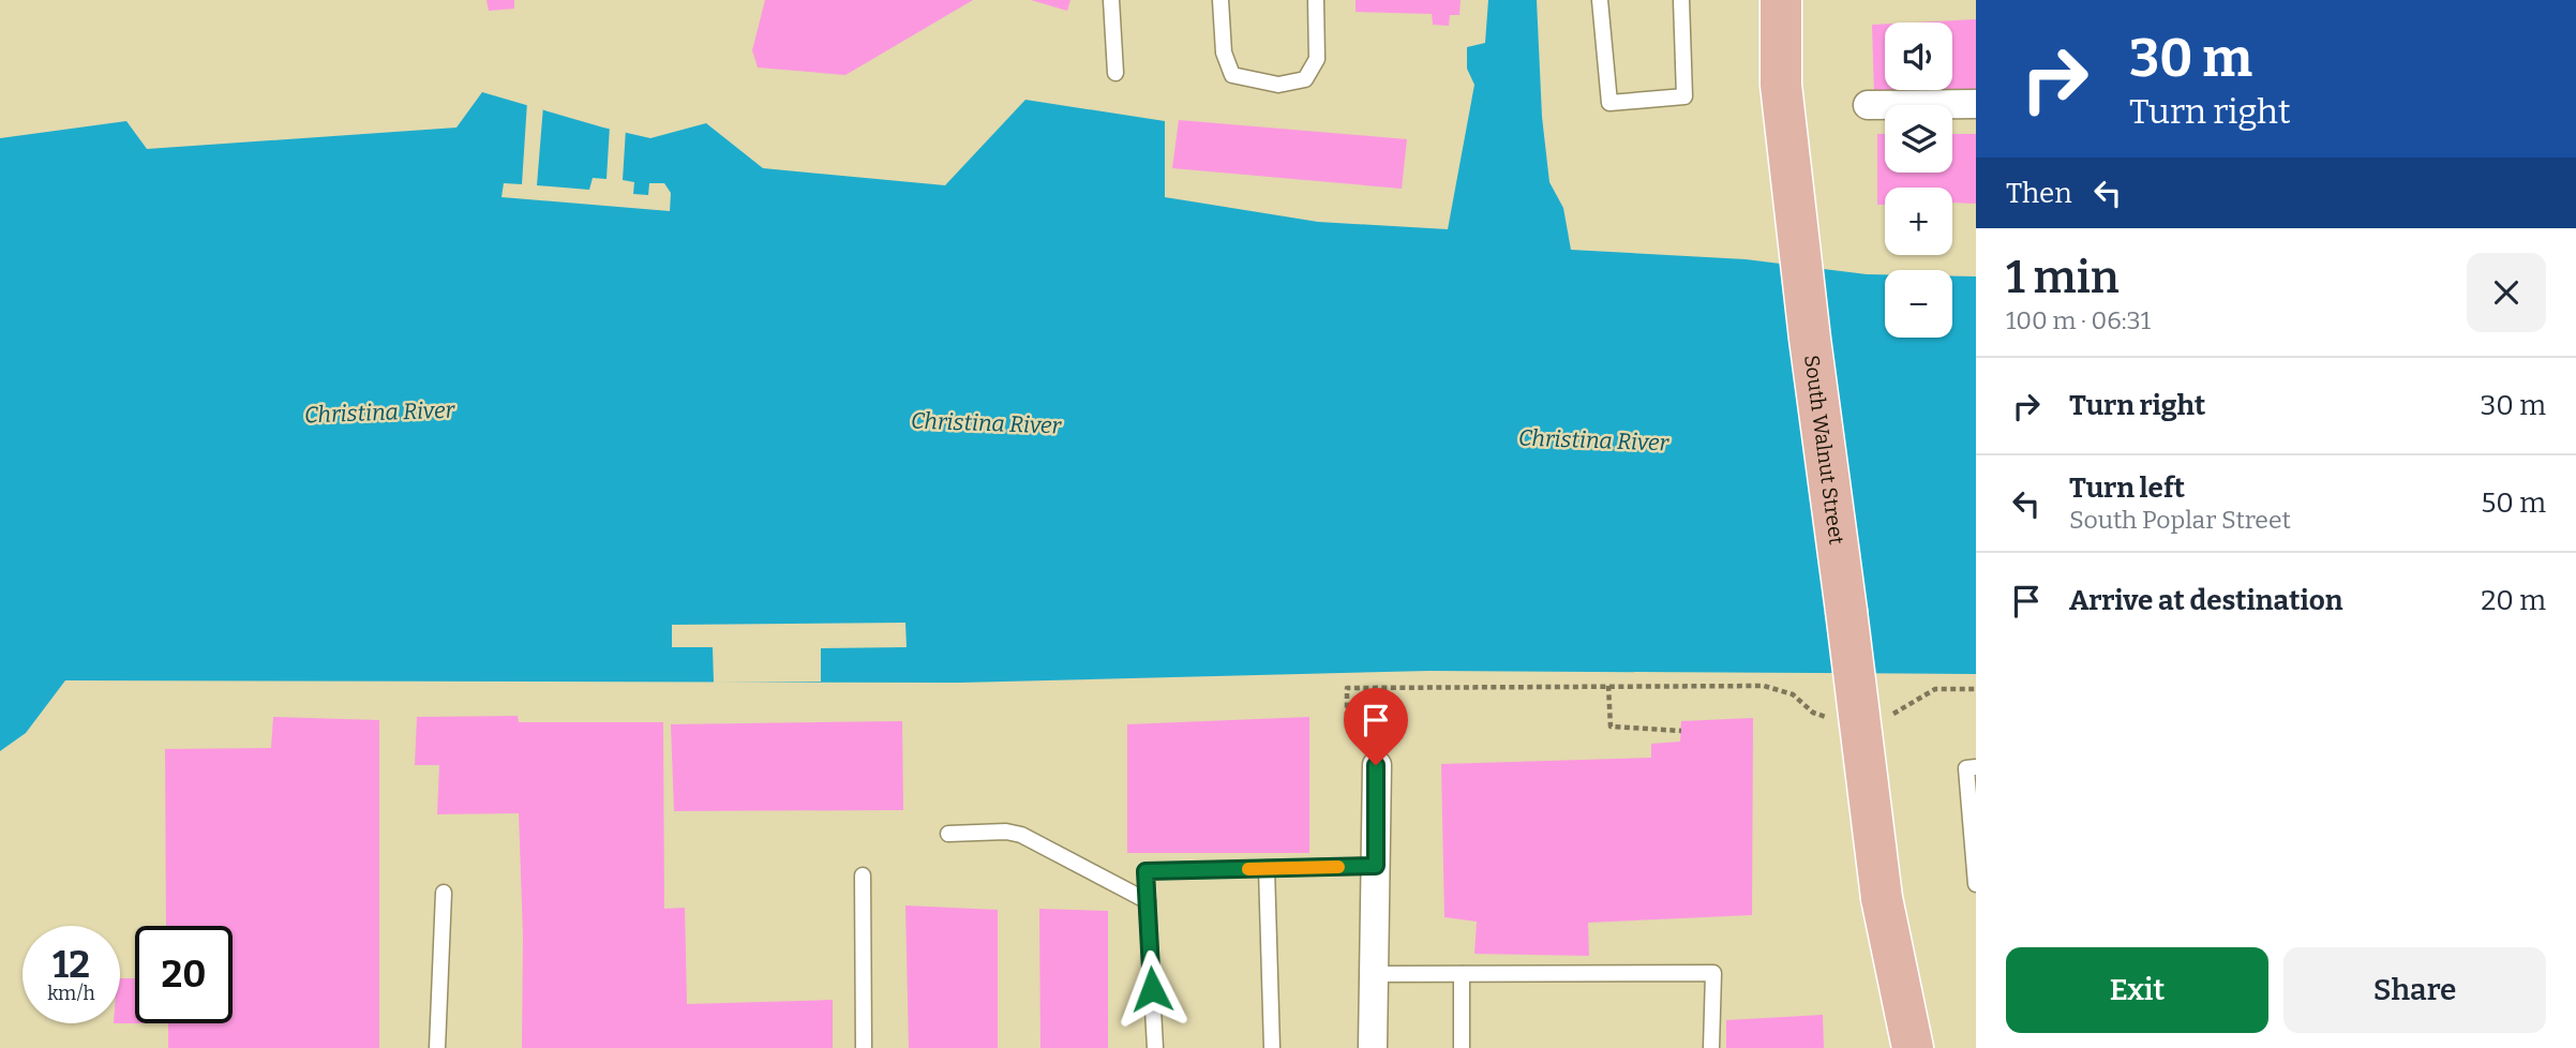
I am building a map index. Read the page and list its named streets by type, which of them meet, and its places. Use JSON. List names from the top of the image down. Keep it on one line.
{"streets":{"main road":["South Walnut Street"]},"water":["Christina River"],"page":{"turn":["30 m","Turn right"],"map_buttons":["+","−"],"then":"Then","heading":["1 min","100 m · 06:31"],"list":[{"name":"Turn right","value":"30 m"},{"name":"Turn left","note":"South Poplar Street","value":"50 m"},{"name":"Arrive at destination","value":"20 m"}],"speed":"12 km/h","limit":"20","buttons":["Exit","Share"]}}
